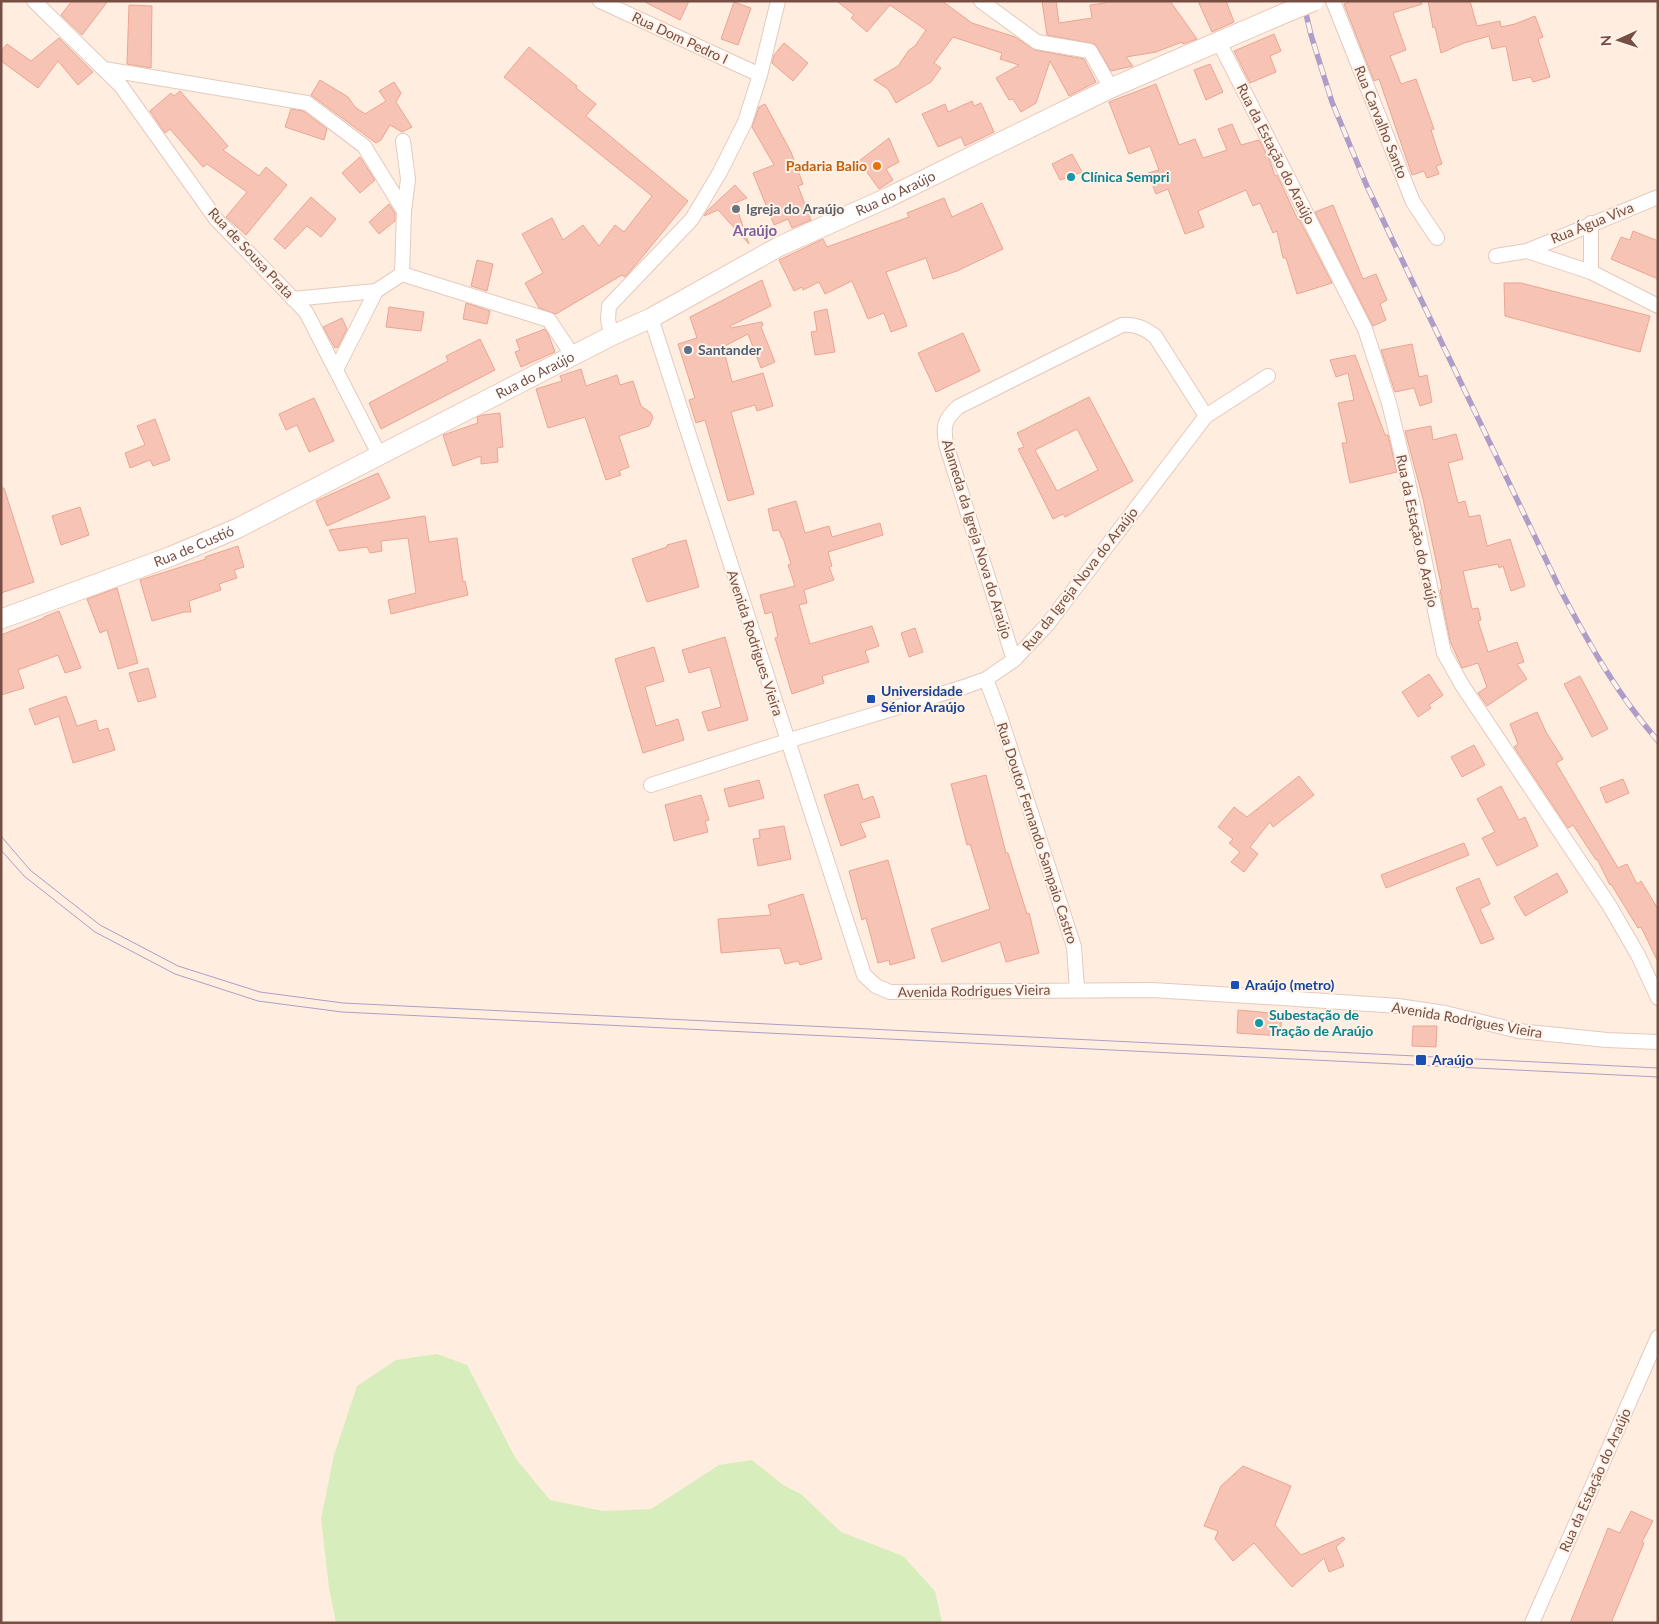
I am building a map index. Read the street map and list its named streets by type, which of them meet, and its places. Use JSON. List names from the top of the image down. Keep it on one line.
{"streets":{"main road":["Rua do Araújo","Rua de Custió"],"street":["Rua Dom Pedro I","Rua Carvalho Santo","Rua da Estação do Araújo","Rua Água Viva","Rua de Sousa Prata","Alameda da Igreja Nova do Araújo","Rua da Igreja Nova do Araújo","Avenida Rodrigues Vieira","Rua Doutor Fernando Sampaio Castro"]},"crossings":[["Rua da Estação do Araújo","Rua do Araújo"],["Rua do Araújo","Rua de Sousa Prata"],["Rua do Araújo","Rua de Custió"],["Rua do Araújo","Avenida Rodrigues Vieira"],["Rua de Sousa Prata","Rua de Custió"],["Alameda da Igreja Nova do Araújo","Rua da Igreja Nova do Araújo"],["Rua da Igreja Nova do Araújo","Avenida Rodrigues Vieira"],["Rua da Igreja Nova do Araújo","Rua Doutor Fernando Sampaio Castro"],["Avenida Rodrigues Vieira","Rua Doutor Fernando Sampaio Castro"]],"districts":["Araújo"],"places":{"other":["Padaria Balio","Clínica Sempri","Igreja do Araújo","Santander","Subestação de Tração de Araújo"],"transit":["Universidade Sénior Araújo","Araújo (metro)","Araújo"]},"north":"left"}
